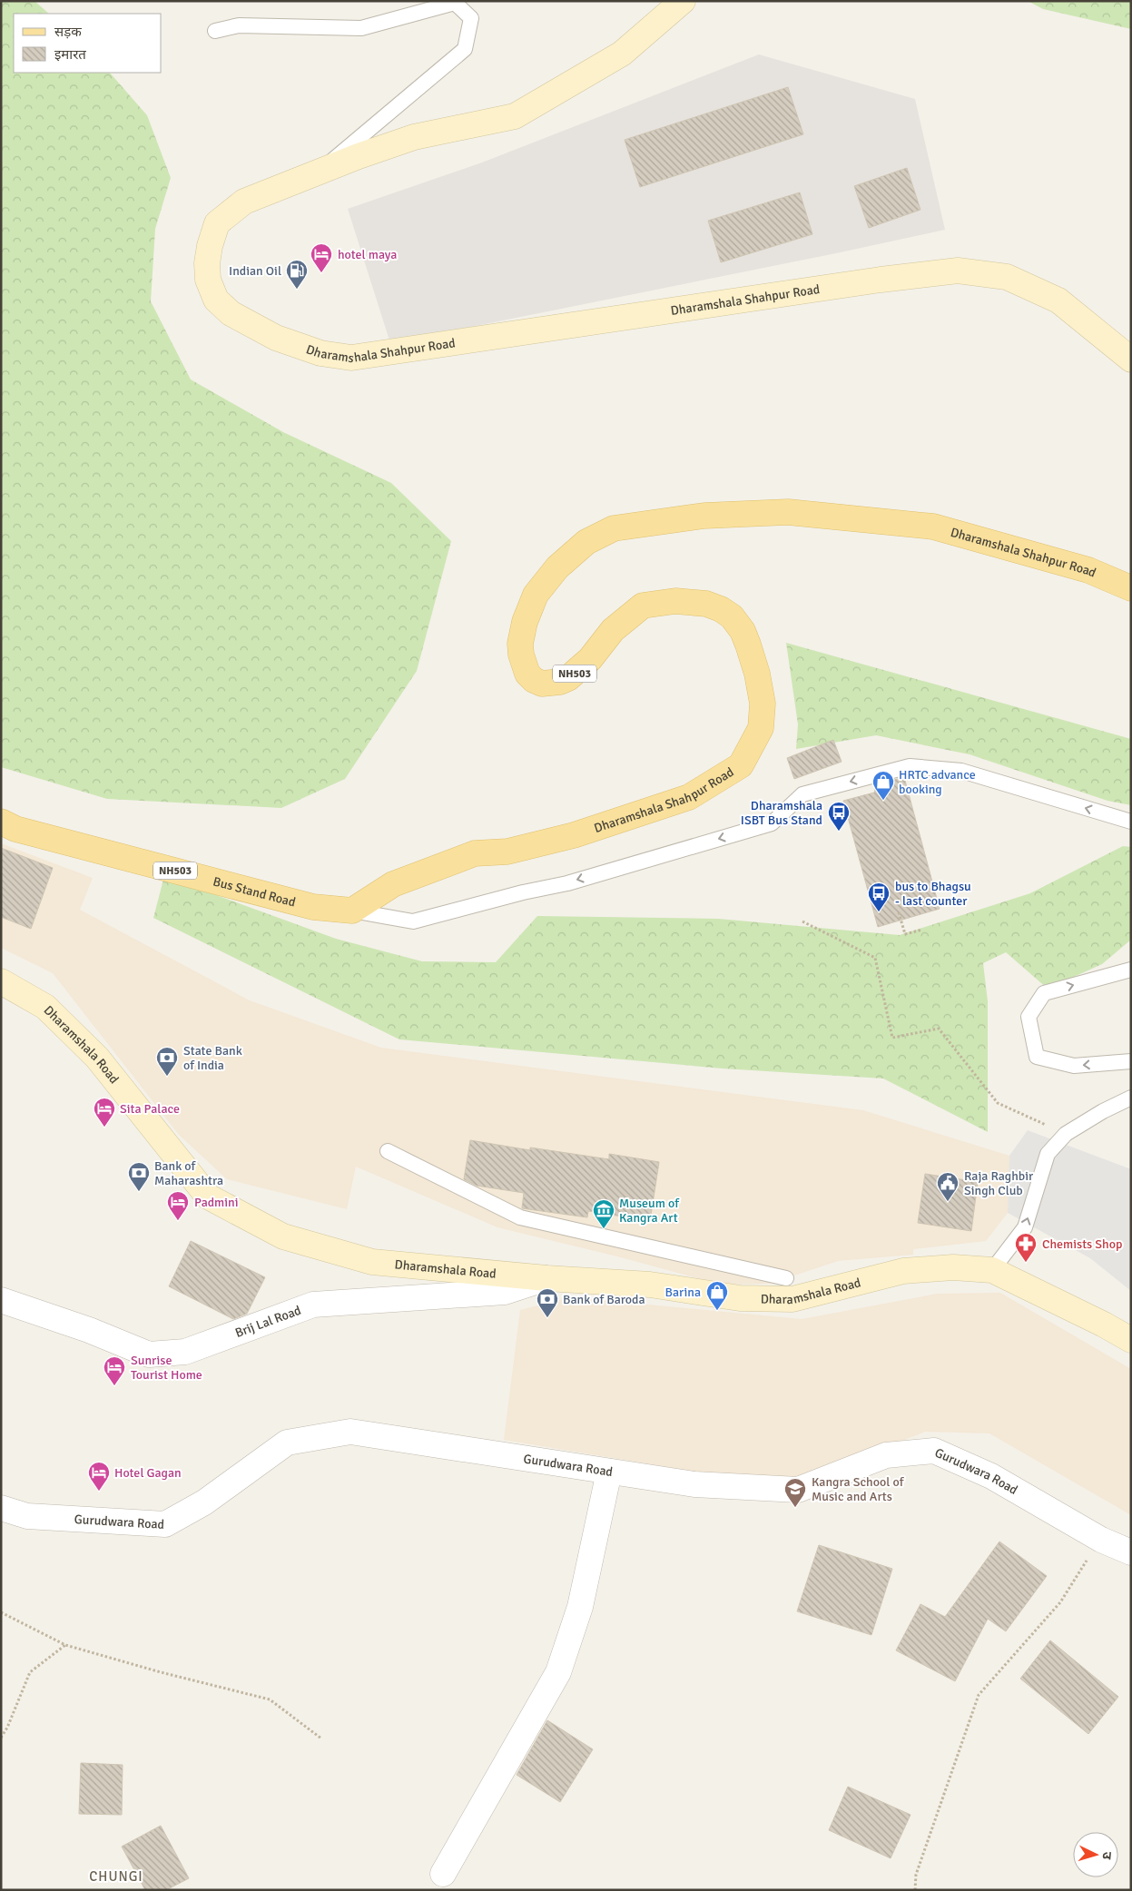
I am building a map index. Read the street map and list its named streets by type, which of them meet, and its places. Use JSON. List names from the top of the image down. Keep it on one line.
{"streets":{"main road":["Dharamshala Shahpur Road","NH503","Bus Stand Road","Dharamshala Road"],"street":["Brij Lal Road","Gurudwara Road"]},"crossings":[["Dharamshala Shahpur Road","Bus Stand Road"],["Dharamshala Road","Brij Lal Road"]],"districts":["CHUNGI"],"places":{"hotel":["hotel maya","Sita Palace","Padmini","Sunrise Tourist Home","Hotel Gagan"],"fuel station":["Indian Oil"],"shop":["HRTC advance booking","Barina"],"bus stop":["Dharamshala ISBT Bus Stand","bus to Bhagsu - last counter"],"bank":["State Bank of India","Bank of Maharashtra","Bank of Baroda"],"public building":["Raja Raghbir Singh Club"],"museum":["Museum of Kangra Art"],"pharmacy":["Chemists Shop"],"school or university":["Kangra School of Music and Arts"]},"legend":["सड़क","इमारत"],"north":"right"}
